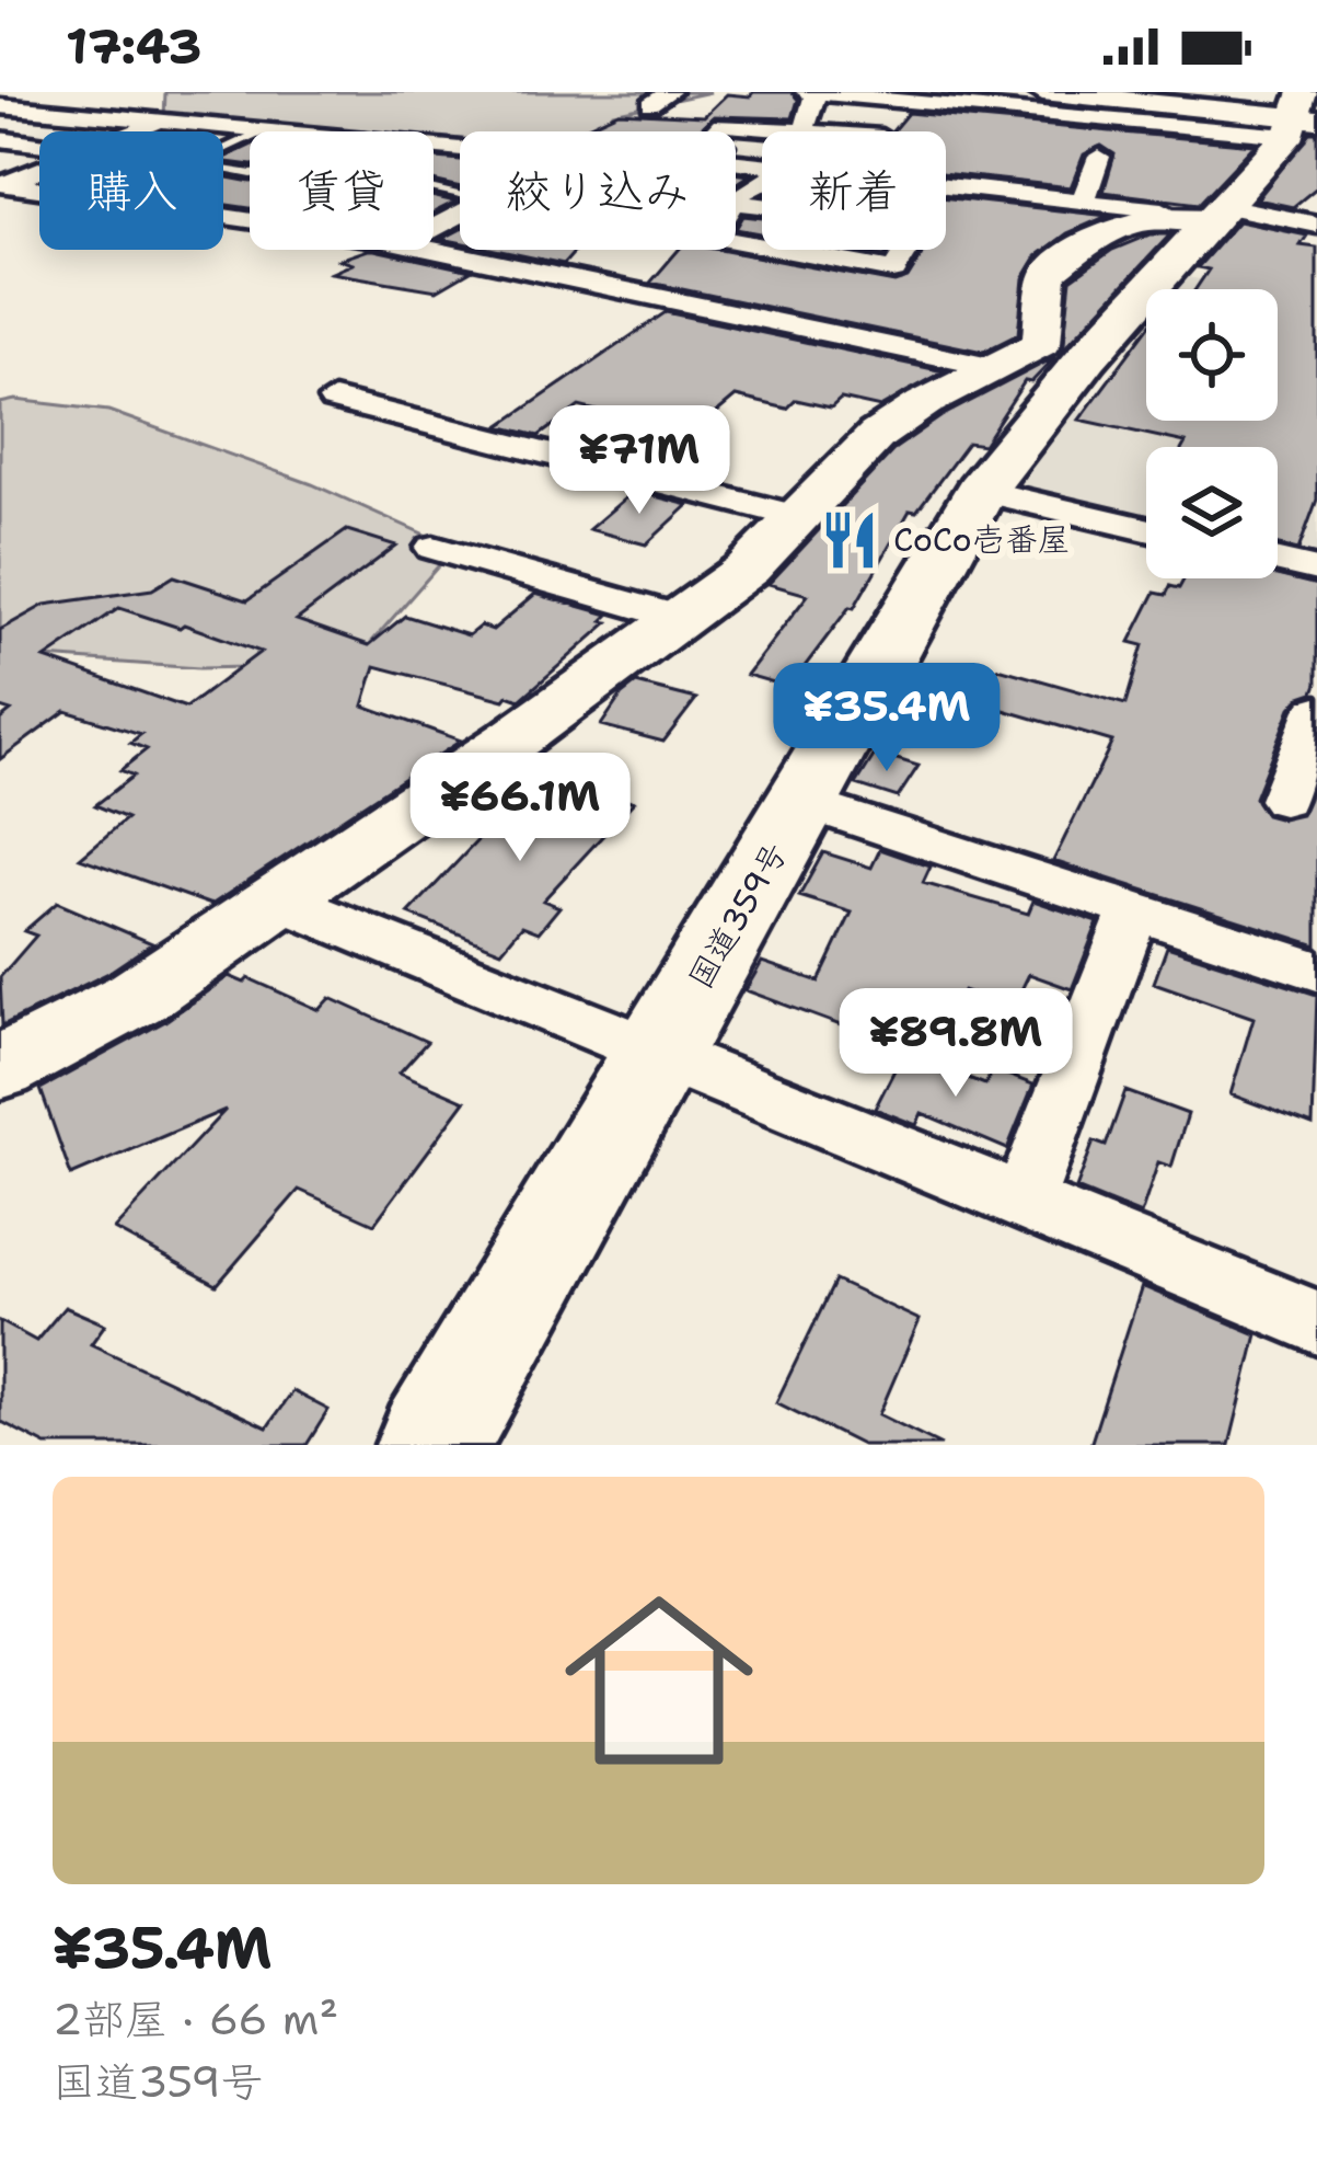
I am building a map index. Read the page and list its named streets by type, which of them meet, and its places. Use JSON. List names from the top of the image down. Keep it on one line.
{"streets":{"highway":["国道359号"]},"places":{"restaurant":["CoCo壱番屋"]},"page":{"status":"17:43","chip":["購入","賃貸","絞り込み","新着"],"price":["¥71M","¥35.4M","¥66.1M","¥89.8M"],"list":[{"name":"¥35.4M","note":"2部屋 · 66 m² · 国道359号"}]}}
